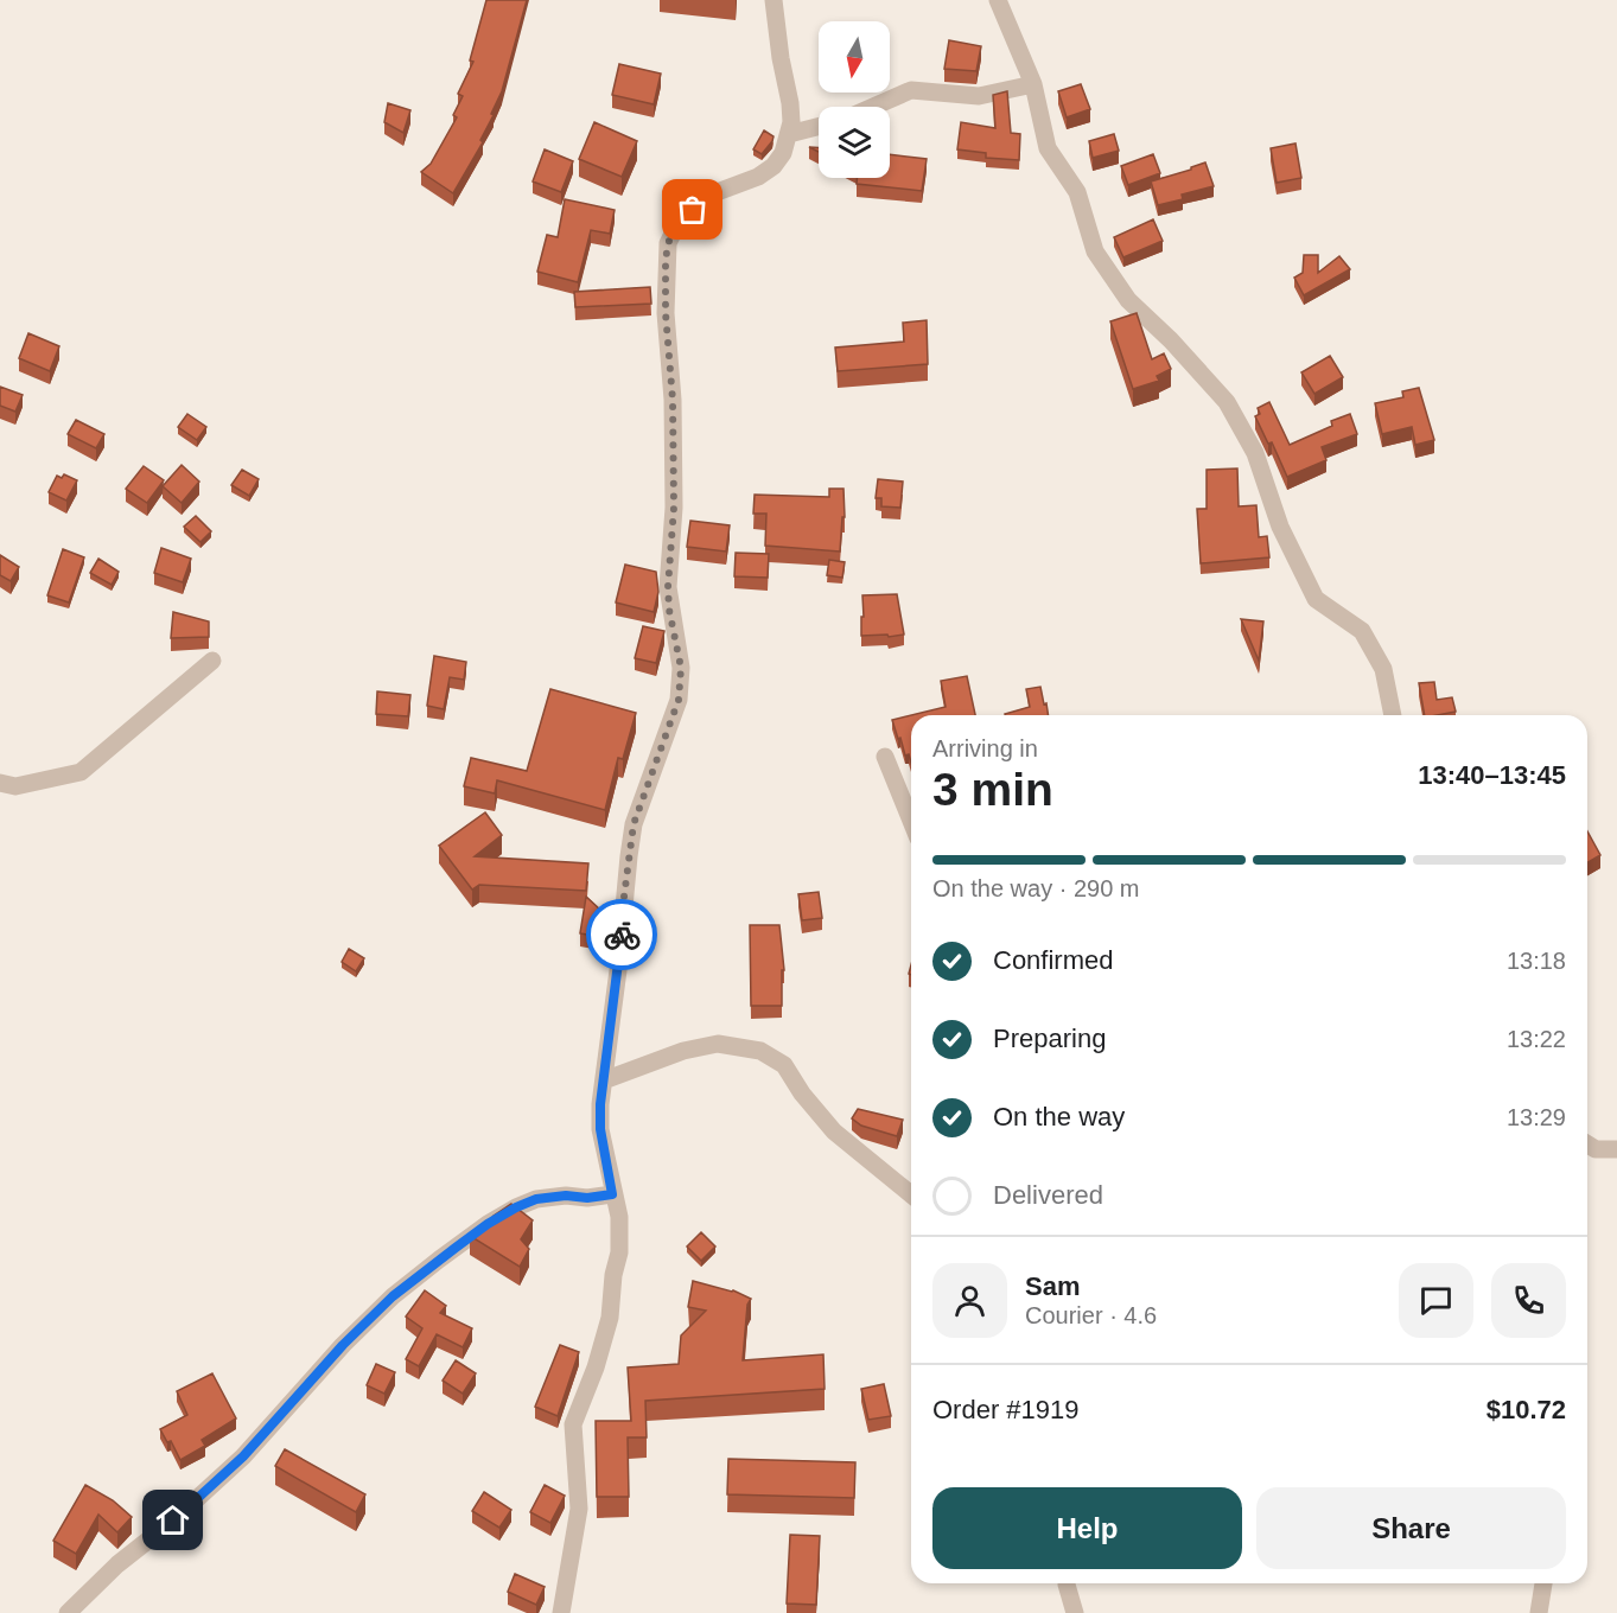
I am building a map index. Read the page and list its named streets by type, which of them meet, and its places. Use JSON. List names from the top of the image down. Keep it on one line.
{"north":"bottom","page":{"heading":["3 min","Arriving in","13:40–13:45"],"panel":["Sam","Courier · 4.6","Order #1919","$10.72"],"bar":"On the way · 290 m","list":[["Confirmed","13:18"],["Preparing","13:22"],["On the way","13:29"],"Delivered"],"buttons":["Help","Share"]}}
